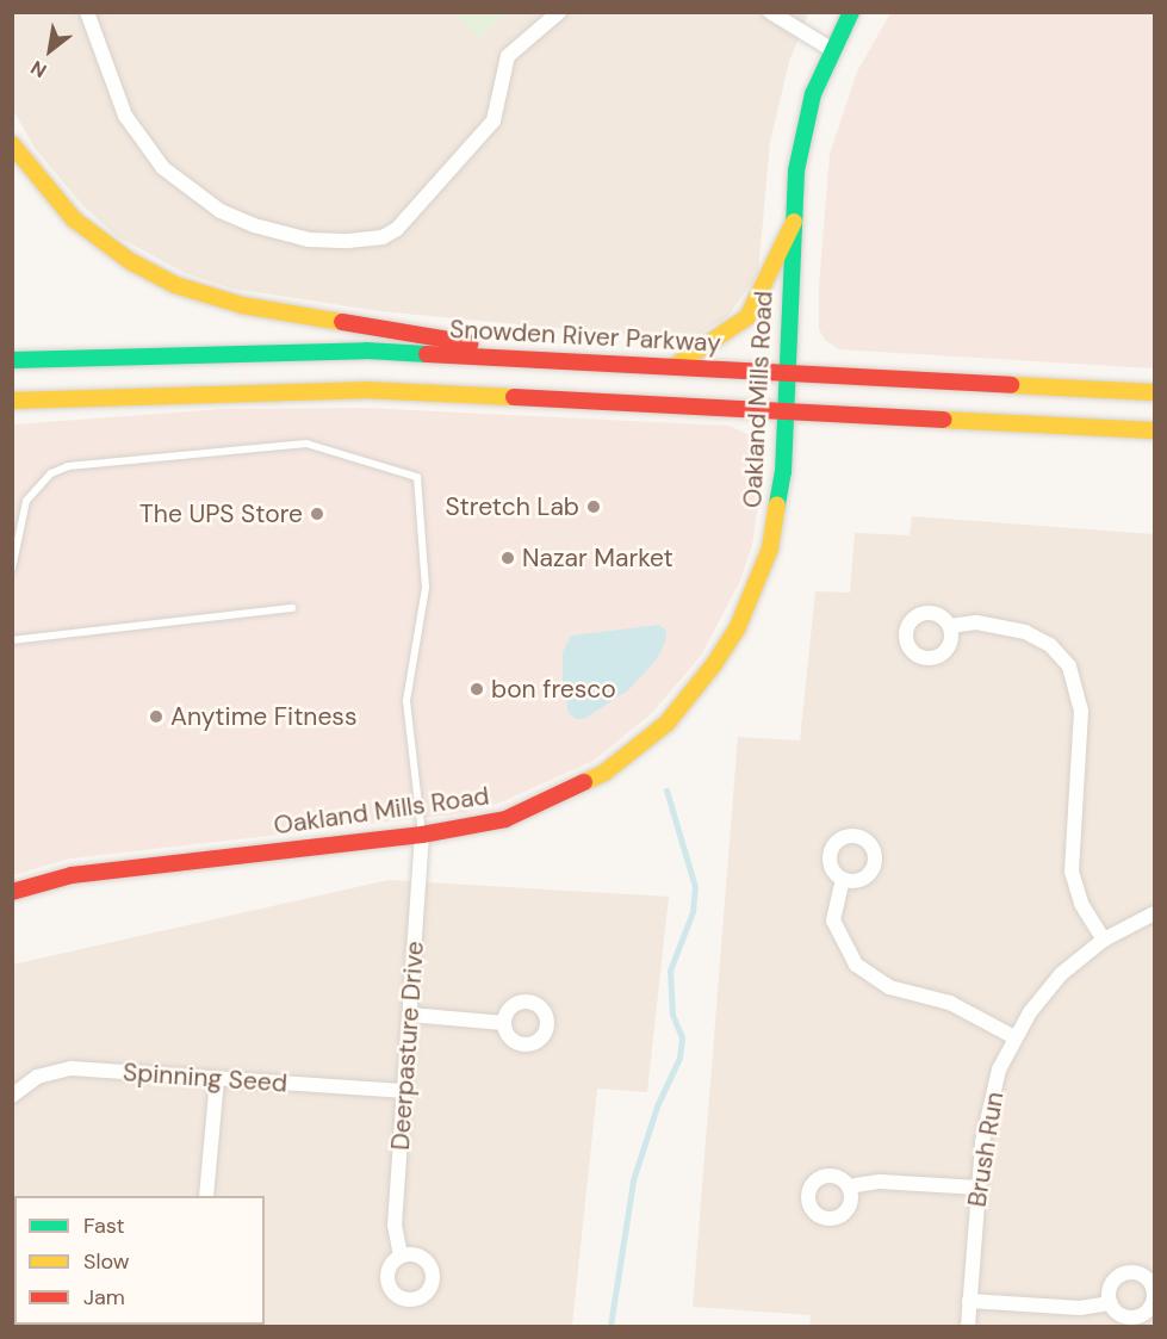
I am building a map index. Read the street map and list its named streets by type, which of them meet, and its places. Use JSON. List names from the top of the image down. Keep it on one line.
{"streets":{"main road":["Snowden River Parkway","Oakland Mills Road"],"street":["Deerpasture Drive","Spinning Seed","Brush Run"]},"crossings":[["Snowden River Parkway","Oakland Mills Road"],["Oakland Mills Road","Deerpasture Drive"],["Deerpasture Drive","Spinning Seed"]],"places":["Stretch Lab","The UPS Store","Nazar Market","bon fresco","Anytime Fitness"],"legend":["Fast","Slow","Jam"],"north":"bottom left"}
